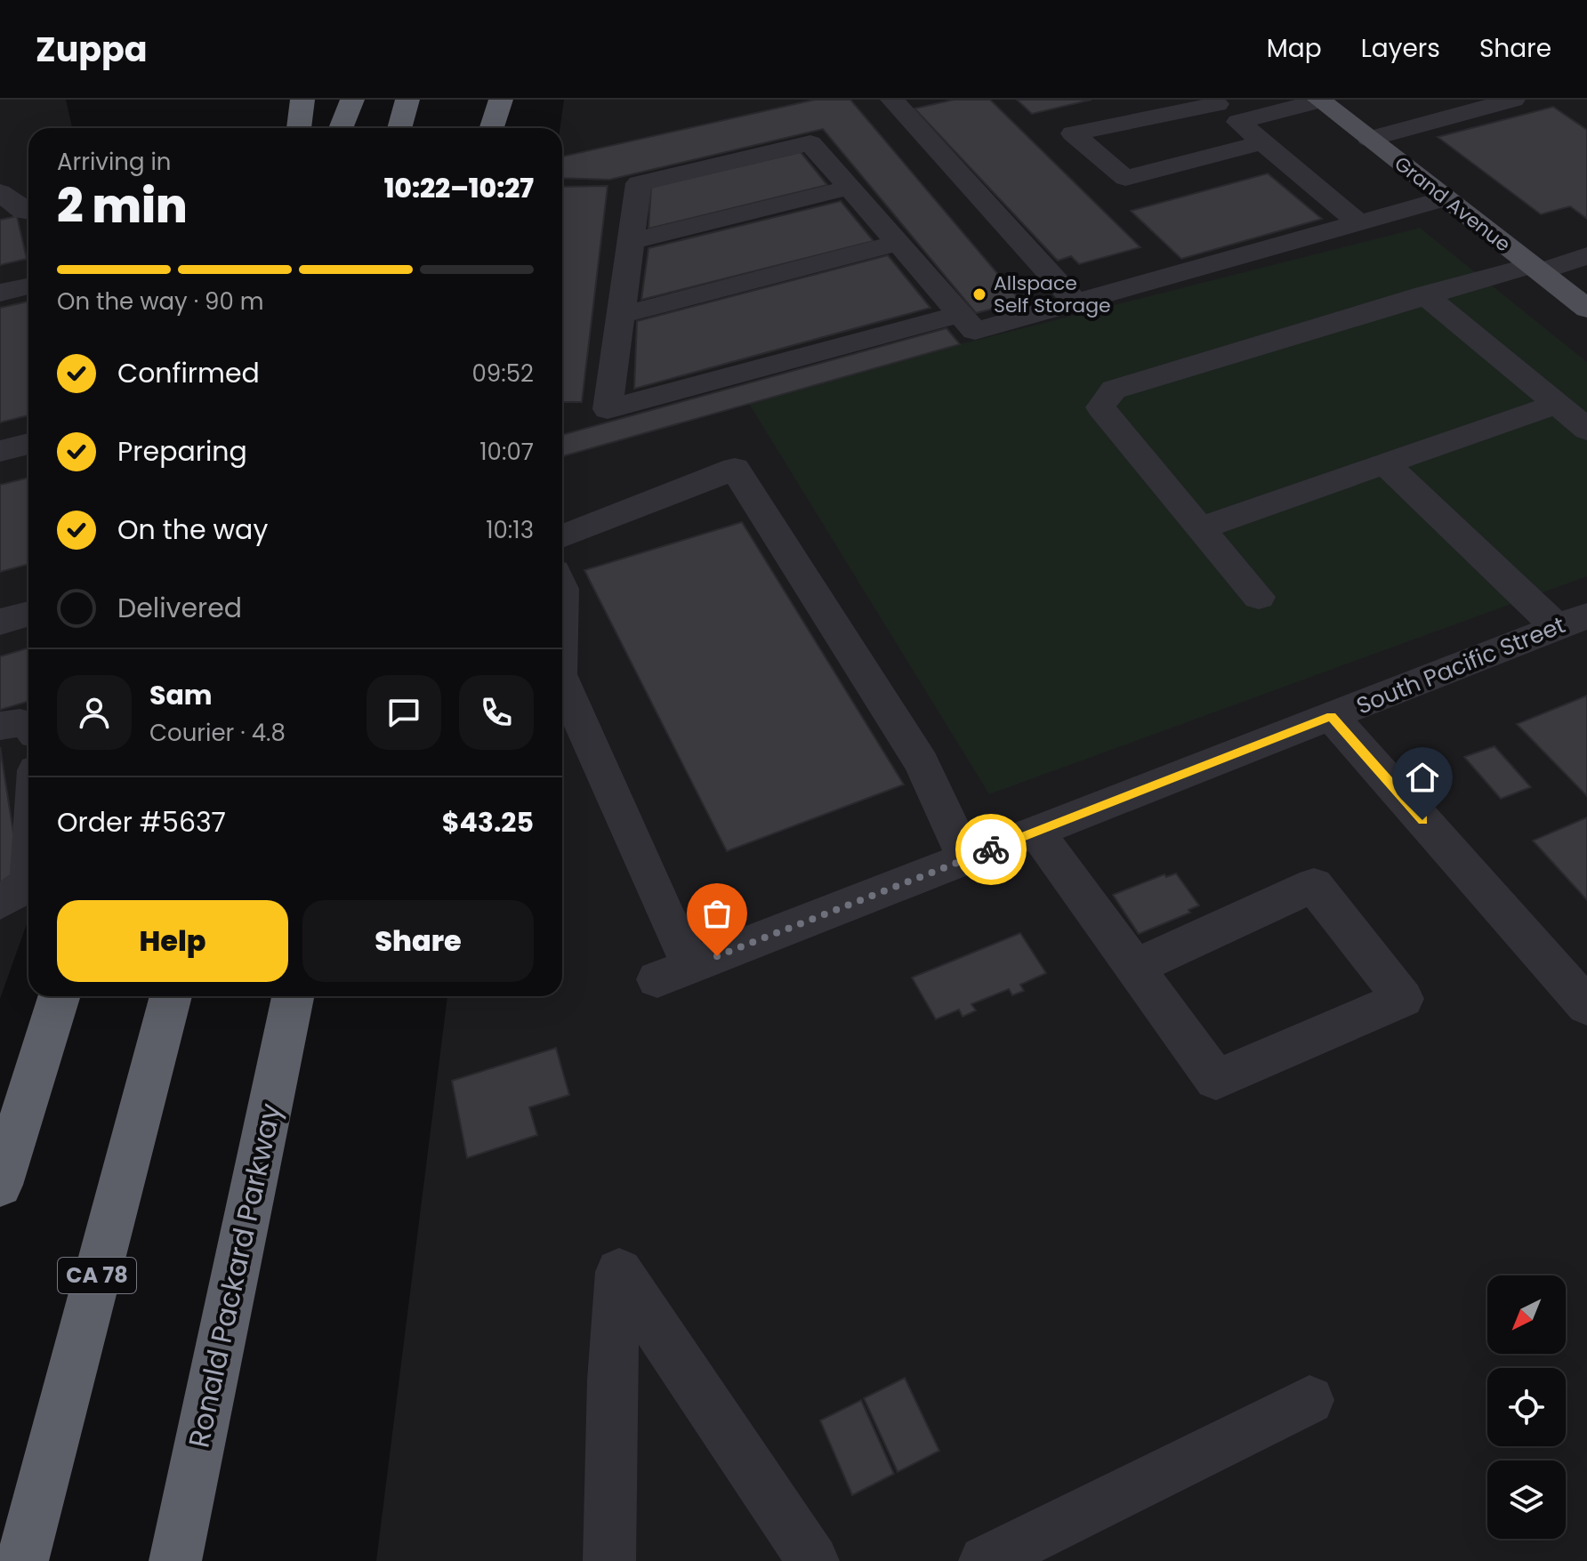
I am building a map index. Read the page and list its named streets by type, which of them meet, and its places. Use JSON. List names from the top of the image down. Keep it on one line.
{"streets":{"highway":["CA 78","Ronald Packard Parkway"],"main road":["Grand Avenue"],"street":["South Pacific Street"]},"places":["Allspace Self Storage"],"north":"bottom left","page":{"header":"Zuppa","nav":["Map","Layers","Share"],"heading":["2 min","Arriving in","10:22–10:27"],"panel":["Sam","Courier · 4.8","Order #5637","$43.25"],"bar":"On the way · 90 m","list":[["Confirmed","09:52"],["Preparing","10:07"],["On the way","10:13"],"Delivered"],"buttons":["Help","Share"]}}
